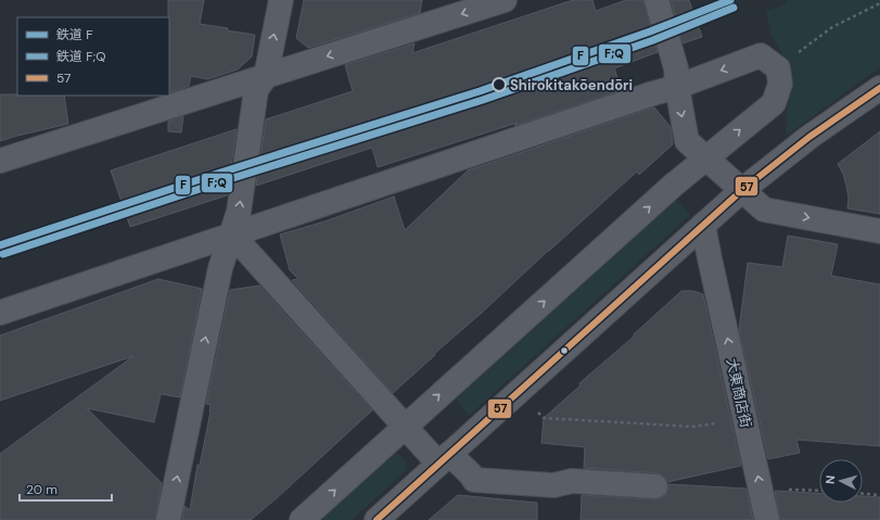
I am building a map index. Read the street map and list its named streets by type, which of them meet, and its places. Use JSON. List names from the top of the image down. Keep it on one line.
{"streets":{"street":["大東商店街"]},"one_way":["大東商店街"],"places":["Shirokitakōendōri"],"lines":["rail line F","rail line F;Q","transit line 57"],"legend":["鉄道 F","鉄道 F;Q","57"],"scale_bar":"20 m","north":"left"}
